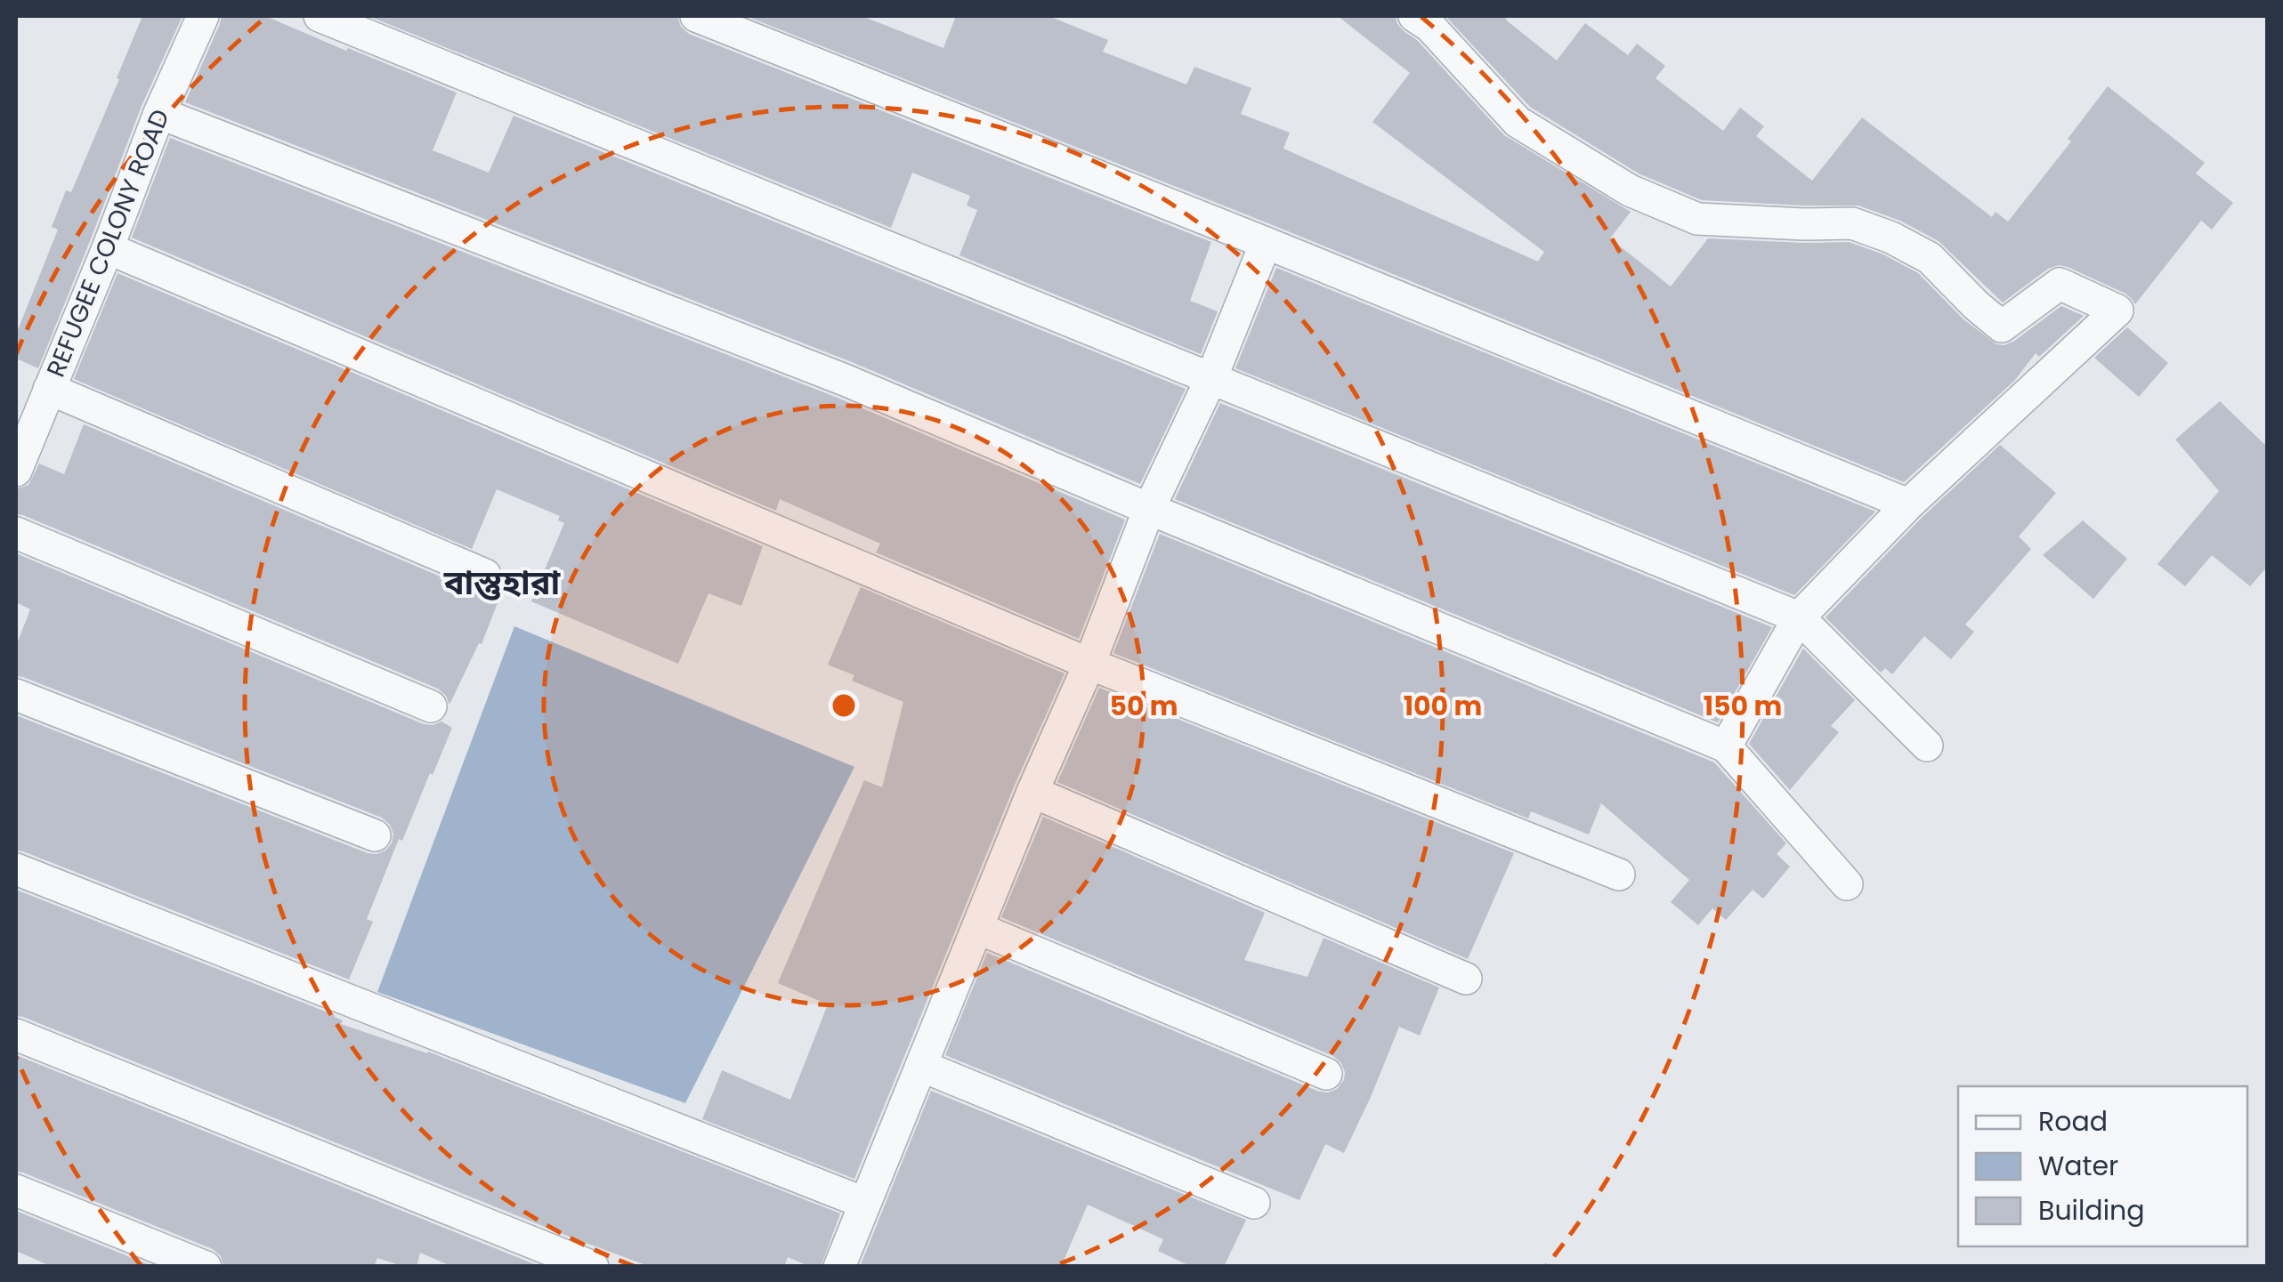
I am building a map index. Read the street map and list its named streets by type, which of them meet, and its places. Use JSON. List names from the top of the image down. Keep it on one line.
{"streets":{"street":["REFUGEE COLONY ROAD"]},"districts":["বাস্তুহারা"],"legend":["Road","Water","Building"],"rings":["50 m","100 m","150 m"]}
